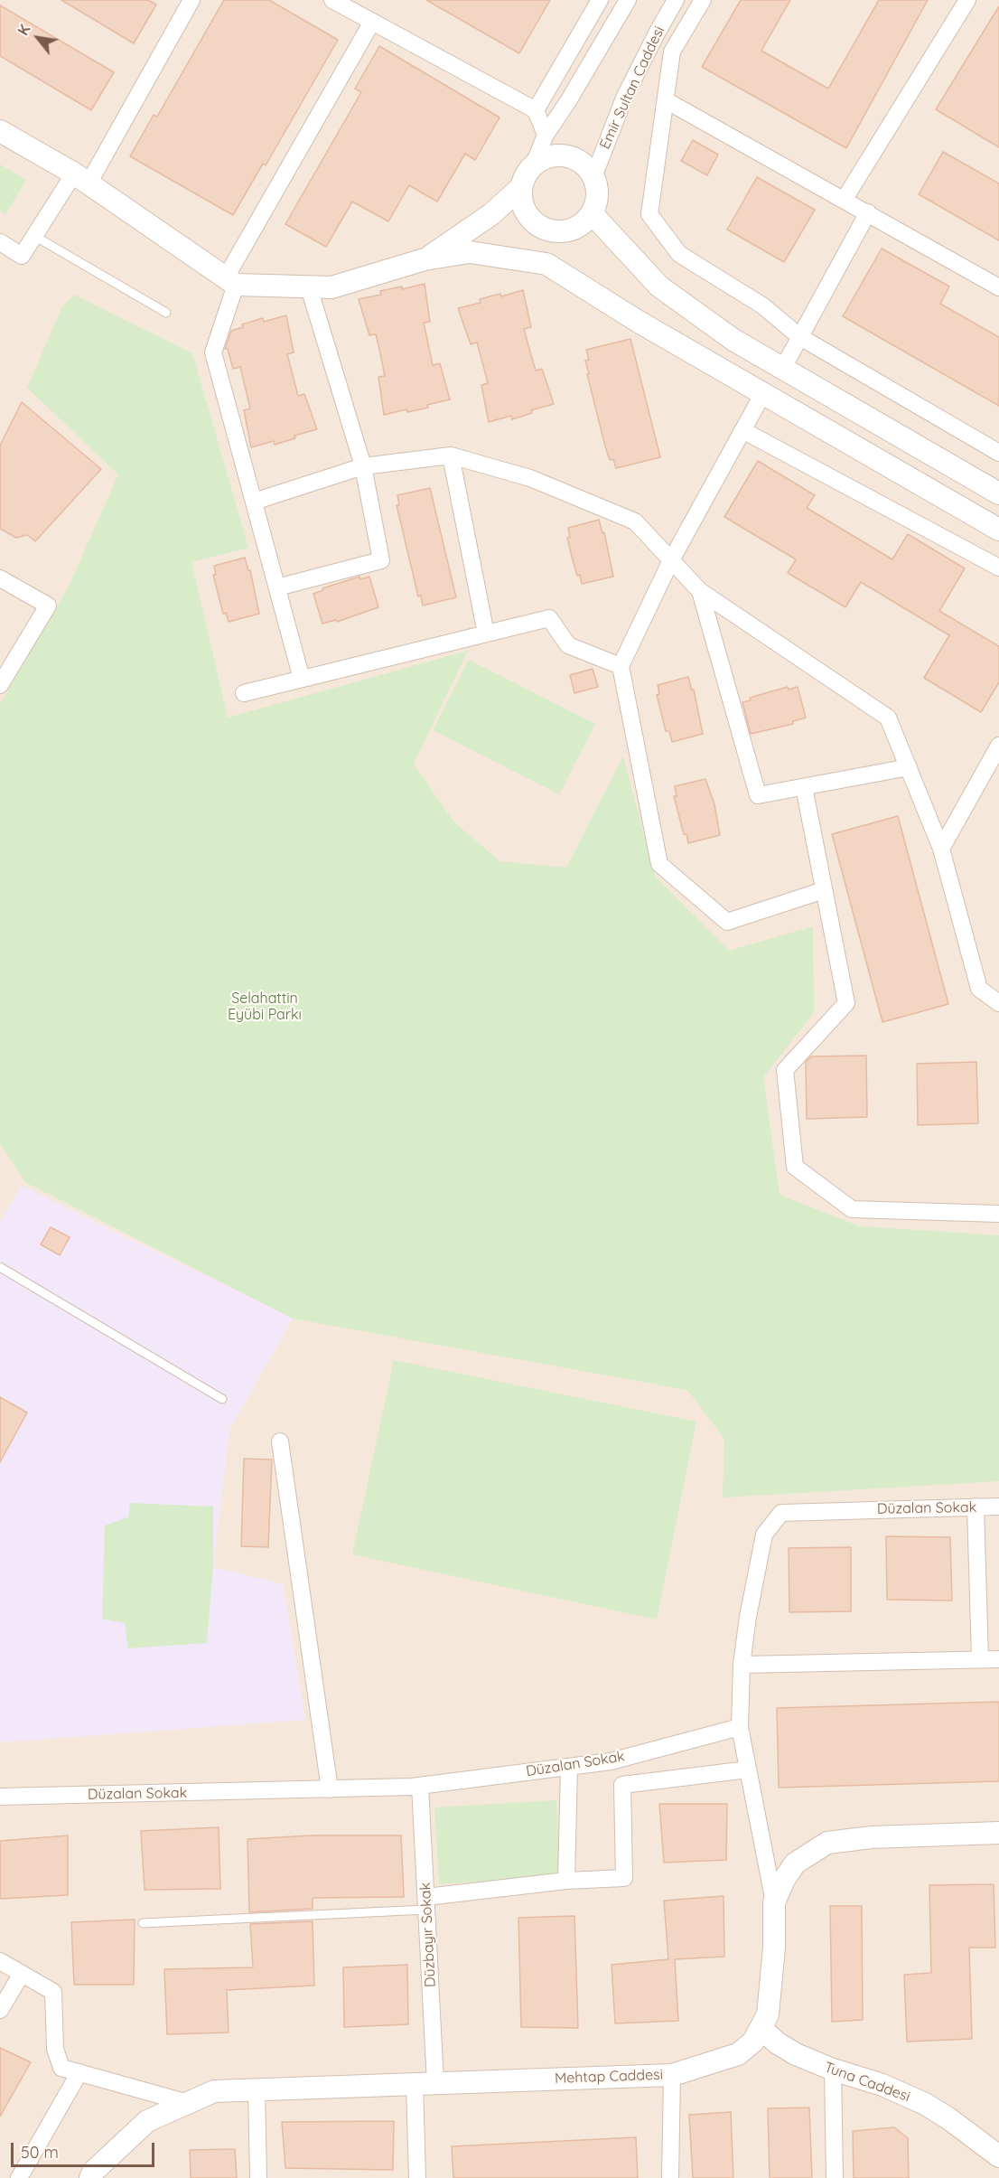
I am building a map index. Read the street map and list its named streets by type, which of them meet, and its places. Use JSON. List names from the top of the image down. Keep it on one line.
{"streets":{"street":["Emir Sultan Caddesi","Düzalan Sokak","Düzbayır Sokak","Mehtap Caddesi","Tuna Caddesi"]},"crossings":[["Düzalan Sokak","Düzbayır Sokak"],["Düzbayır Sokak","Mehtap Caddesi"],["Mehtap Caddesi","Tuna Caddesi"]],"parks":["Selahattin Eyübi Parkı"],"scale_bar":"50 m","north":"top left"}
